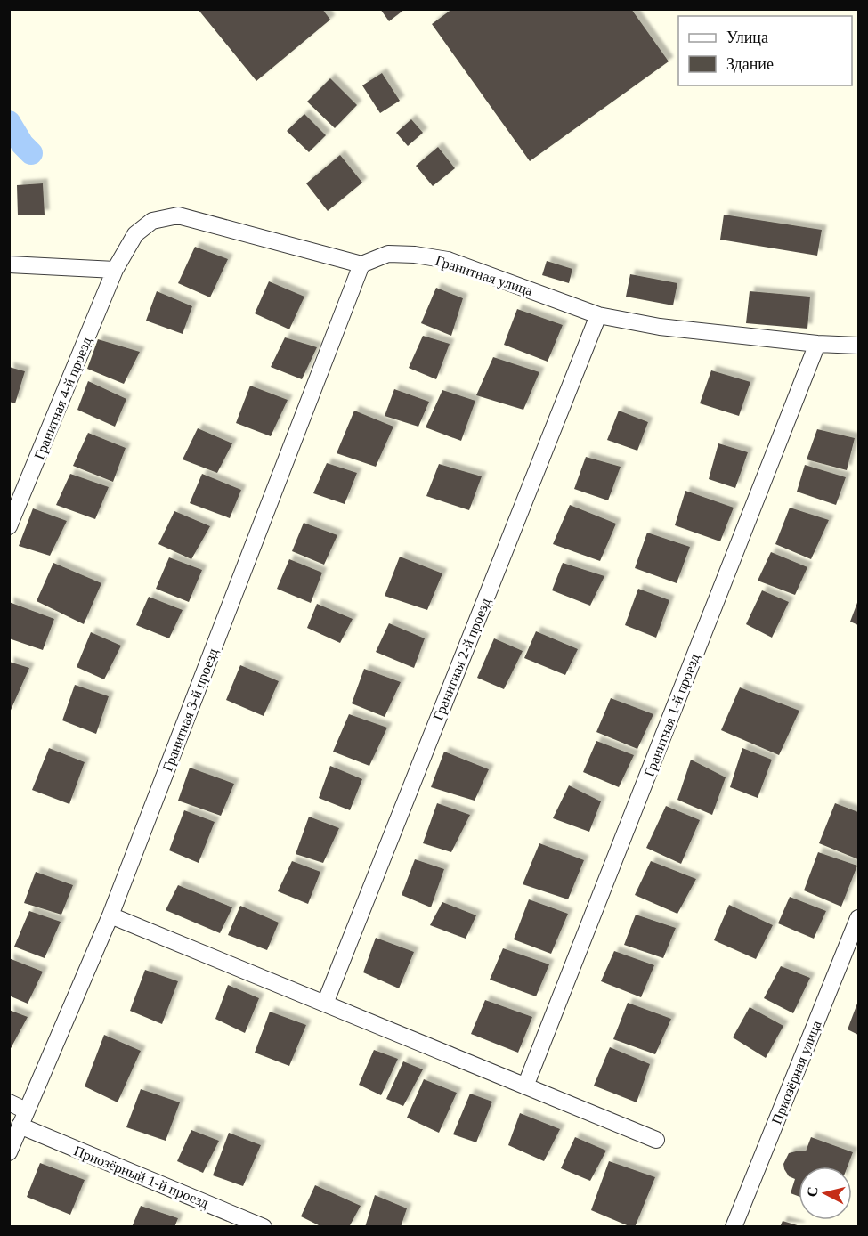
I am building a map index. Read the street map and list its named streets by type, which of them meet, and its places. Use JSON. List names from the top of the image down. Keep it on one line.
{"streets":{"street":["Гранитная улица","Гранитная 4-й проезд","Гранитная 2-й проезд","Гранитная 3-й проезд","Гранитная 1-й проезд","Приозёрная улица","Приозёрный 1-й проезд"]},"crossings":[["Гранитная улица","Гранитная 2-й проезд"],["Гранитная улица","Гранитная 3-й проезд"],["Гранитная улица","Гранитная 1-й проезд"],["Гранитная 3-й проезд","Приозёрный 1-й проезд"]],"legend":["Улица","Здание"],"north":"left"}
